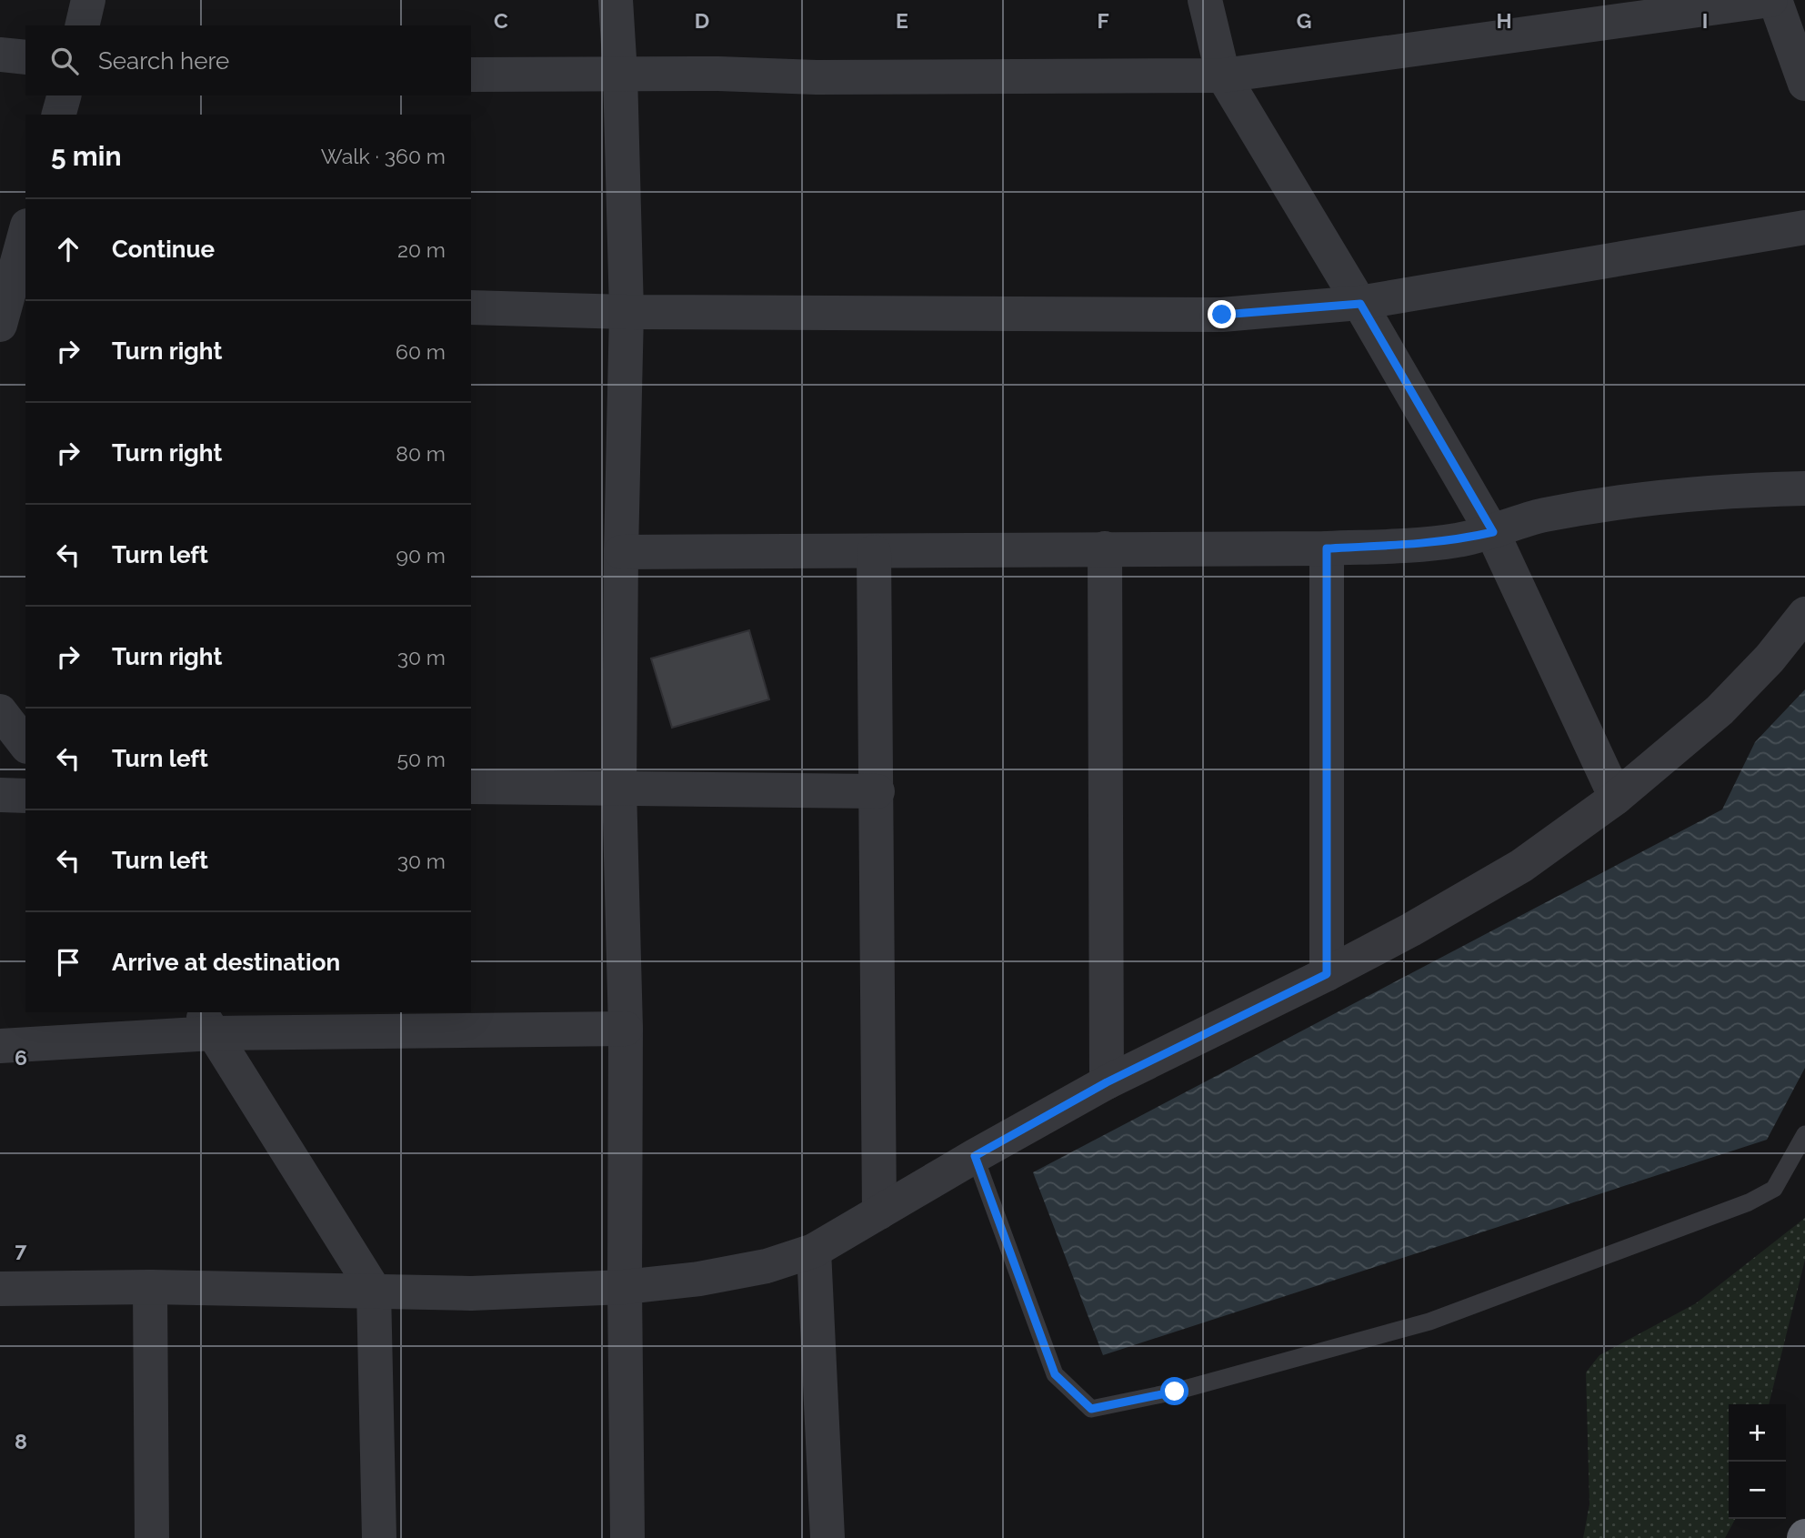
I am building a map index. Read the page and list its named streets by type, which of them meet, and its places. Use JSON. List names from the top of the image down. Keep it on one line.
{"page":{"search":"Search here","heading":["5 min","Walk · 360 m"],"list":[["Continue","20 m"],["Turn right","60 m"],["Turn right","80 m"],["Turn left","90 m"],["Turn right","30 m"],["Turn left","50 m"],["Turn left","30 m"],"Arrive at destination"],"map_buttons":["+","−"]},"grid":{"columns":["C","D","E","F","G","H","I"],"rows":["6","7","8"]}}
